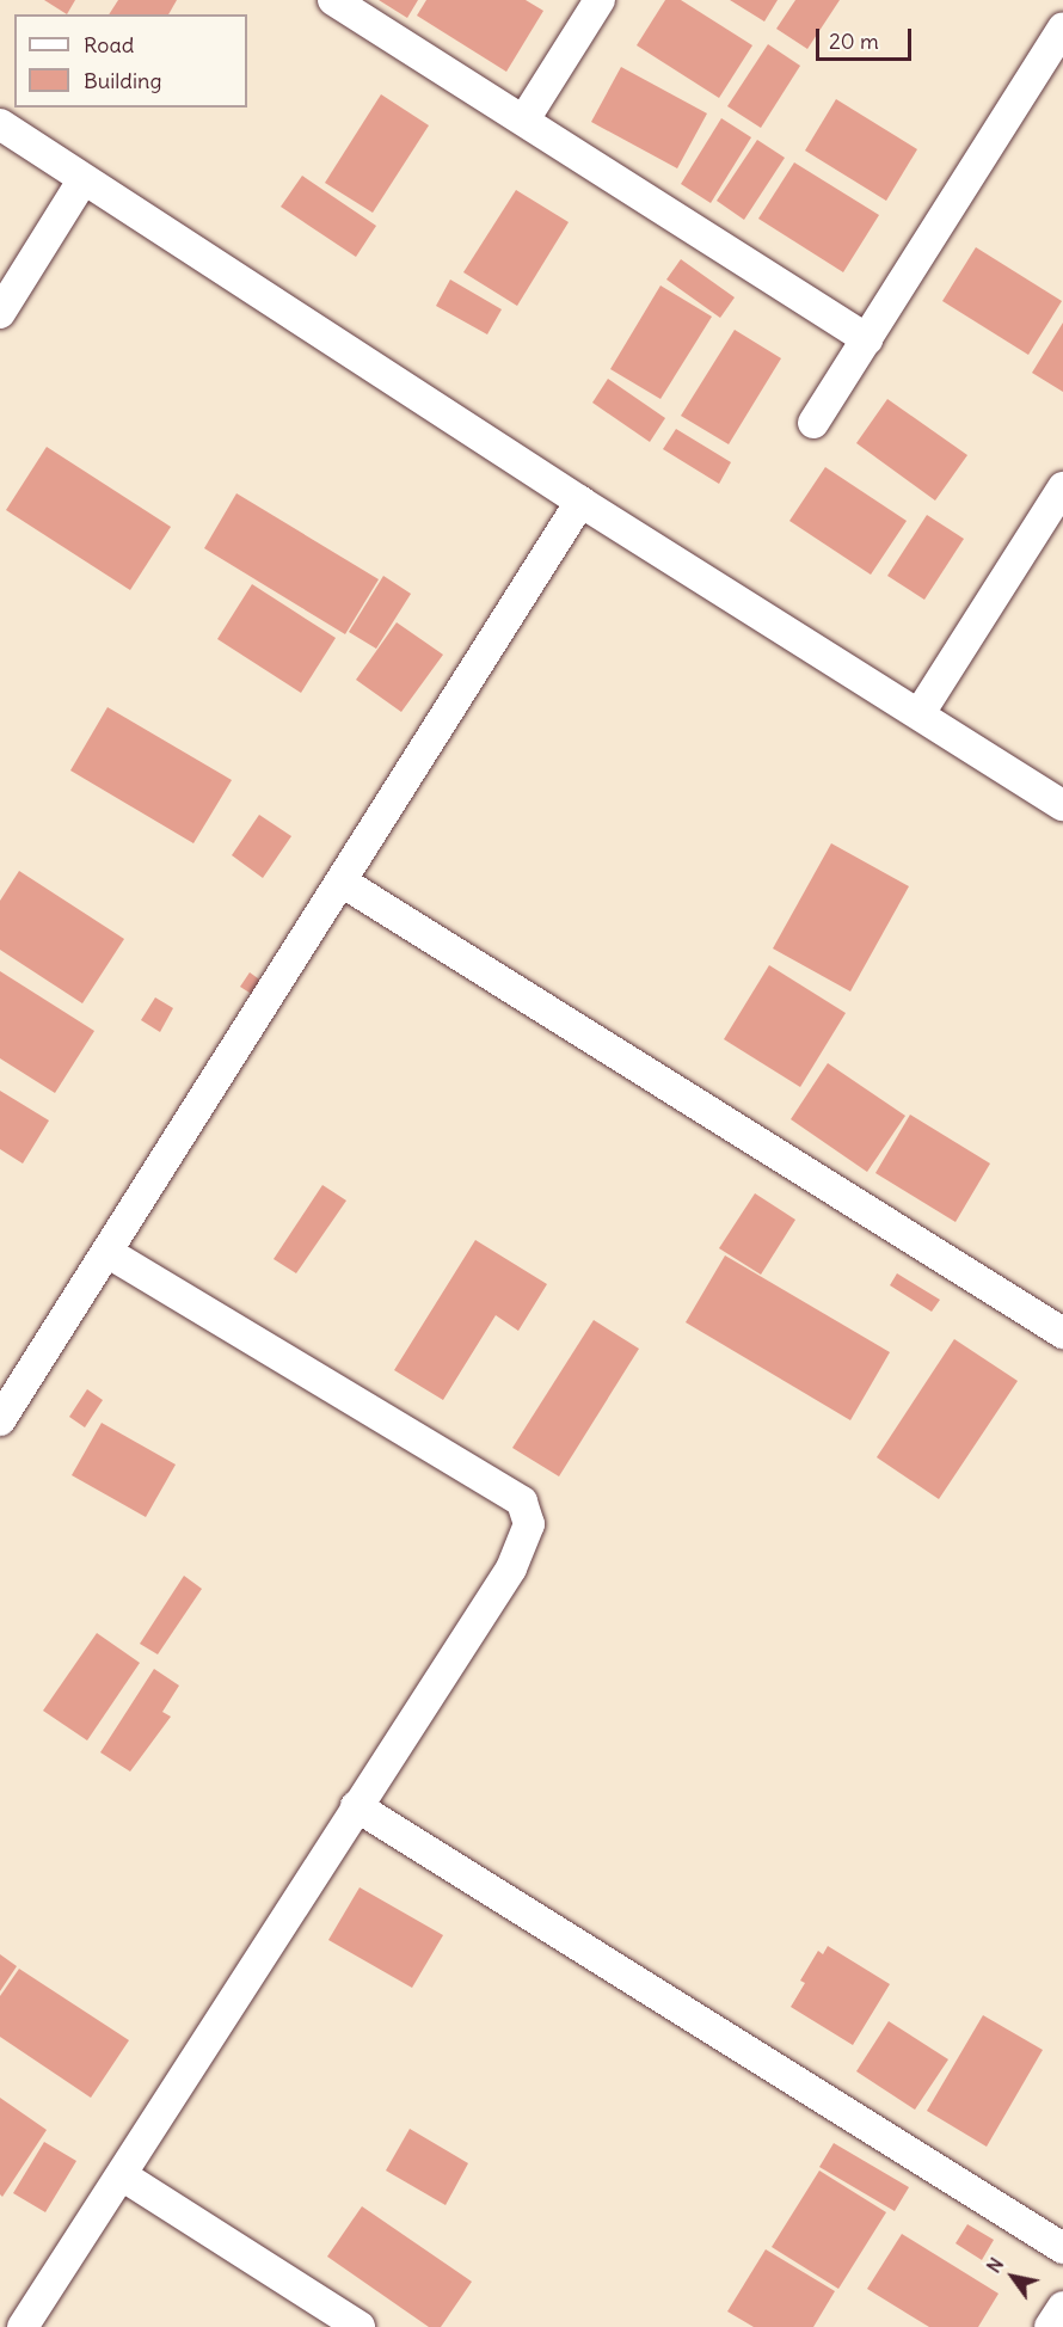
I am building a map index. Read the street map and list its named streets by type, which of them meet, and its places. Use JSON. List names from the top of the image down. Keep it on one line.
{"legend":["Road","Building"],"scale_bar":"20 m","north":"top left"}
